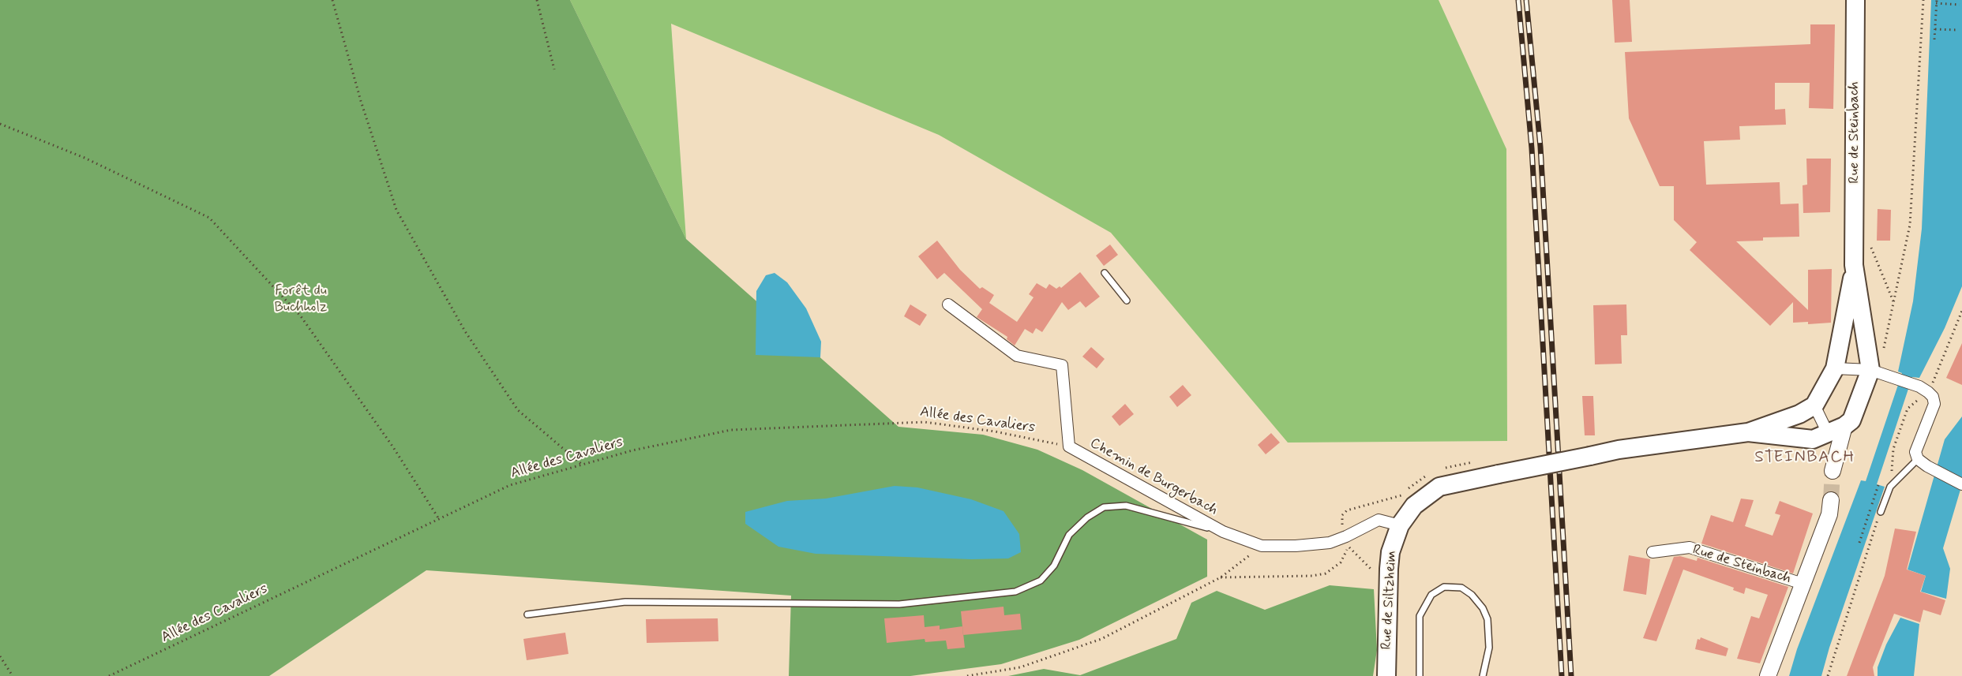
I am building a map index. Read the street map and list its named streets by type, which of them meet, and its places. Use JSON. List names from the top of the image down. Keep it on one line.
{"streets":{"main road":["Rue de Steinbach","Rue de Siltzheim"],"street":["Chemin de Burgerbach"],"path":["Allée des Cavaliers"]},"crossings":[["Allée des Cavaliers","Chemin de Burgerbach"],["Chemin de Burgerbach","Rue de Siltzheim"]],"districts":["STEINBACH"],"parks":["Forêt du Buchholz"]}
